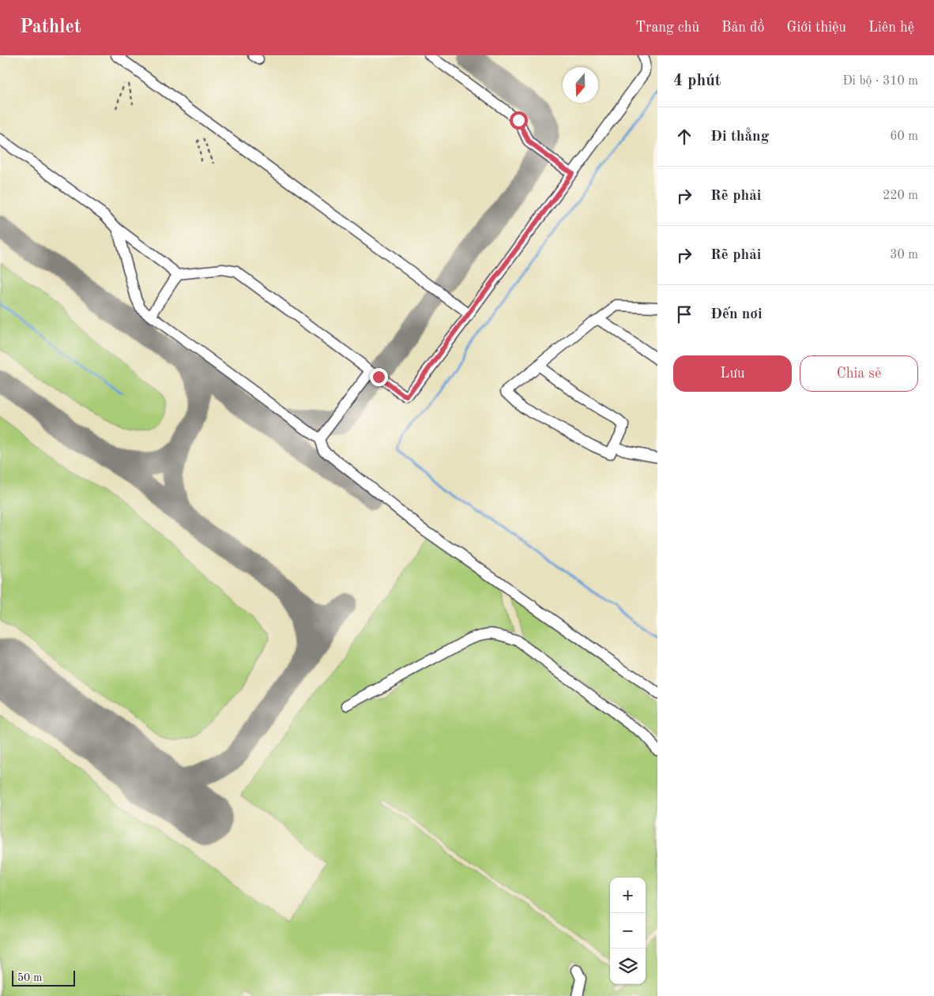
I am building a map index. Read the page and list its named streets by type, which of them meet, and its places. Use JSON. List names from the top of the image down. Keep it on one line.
{"scale_bar":"50 m","north":"bottom","page":{"header":"Pathlet","nav":["Trang chủ","Bản đồ","Giới thiệu","Liên hệ"],"heading":["4 phút","Đi bộ · 310 m"],"list":[["Đi thẳng","60 m"],["Rẽ phải","220 m"],["Rẽ phải","30 m"],"Đến nơi"],"buttons":["Lưu","Chia sẻ"],"map_buttons":["+","−"],"scale":"50 m"}}
